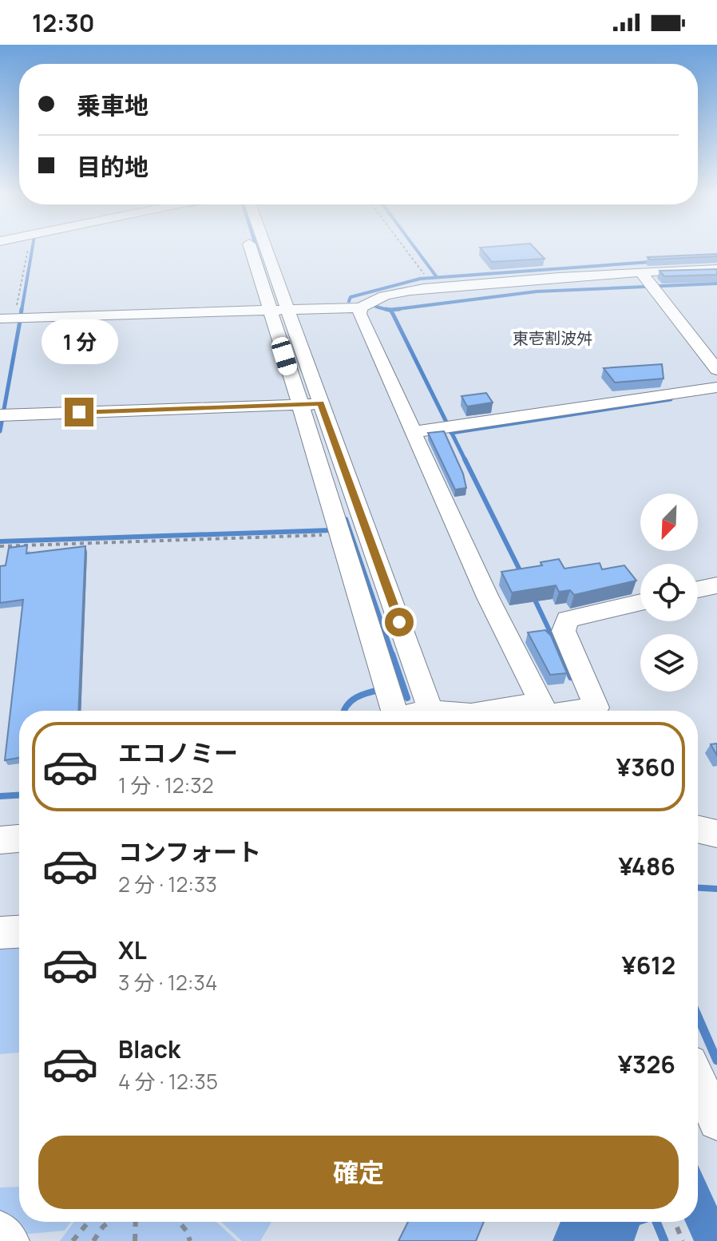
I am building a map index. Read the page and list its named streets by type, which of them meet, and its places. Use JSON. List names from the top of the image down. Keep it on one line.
{"districts":["東壱割波舛"],"north":"bottom left","page":{"status":"12:30","banner":["乗車地","目的地"],"bubble":"1 分","list":[{"name":"エコノミー","note":"1 分 · 12:32","value":"¥360"},{"name":"コンフォート","note":"2 分 · 12:33","value":"¥486"},{"name":"XL","note":"3 分 · 12:34","value":"¥612"},{"name":"Black","note":"4 分 · 12:35","value":"¥326"}],"buttons":"確定"}}
